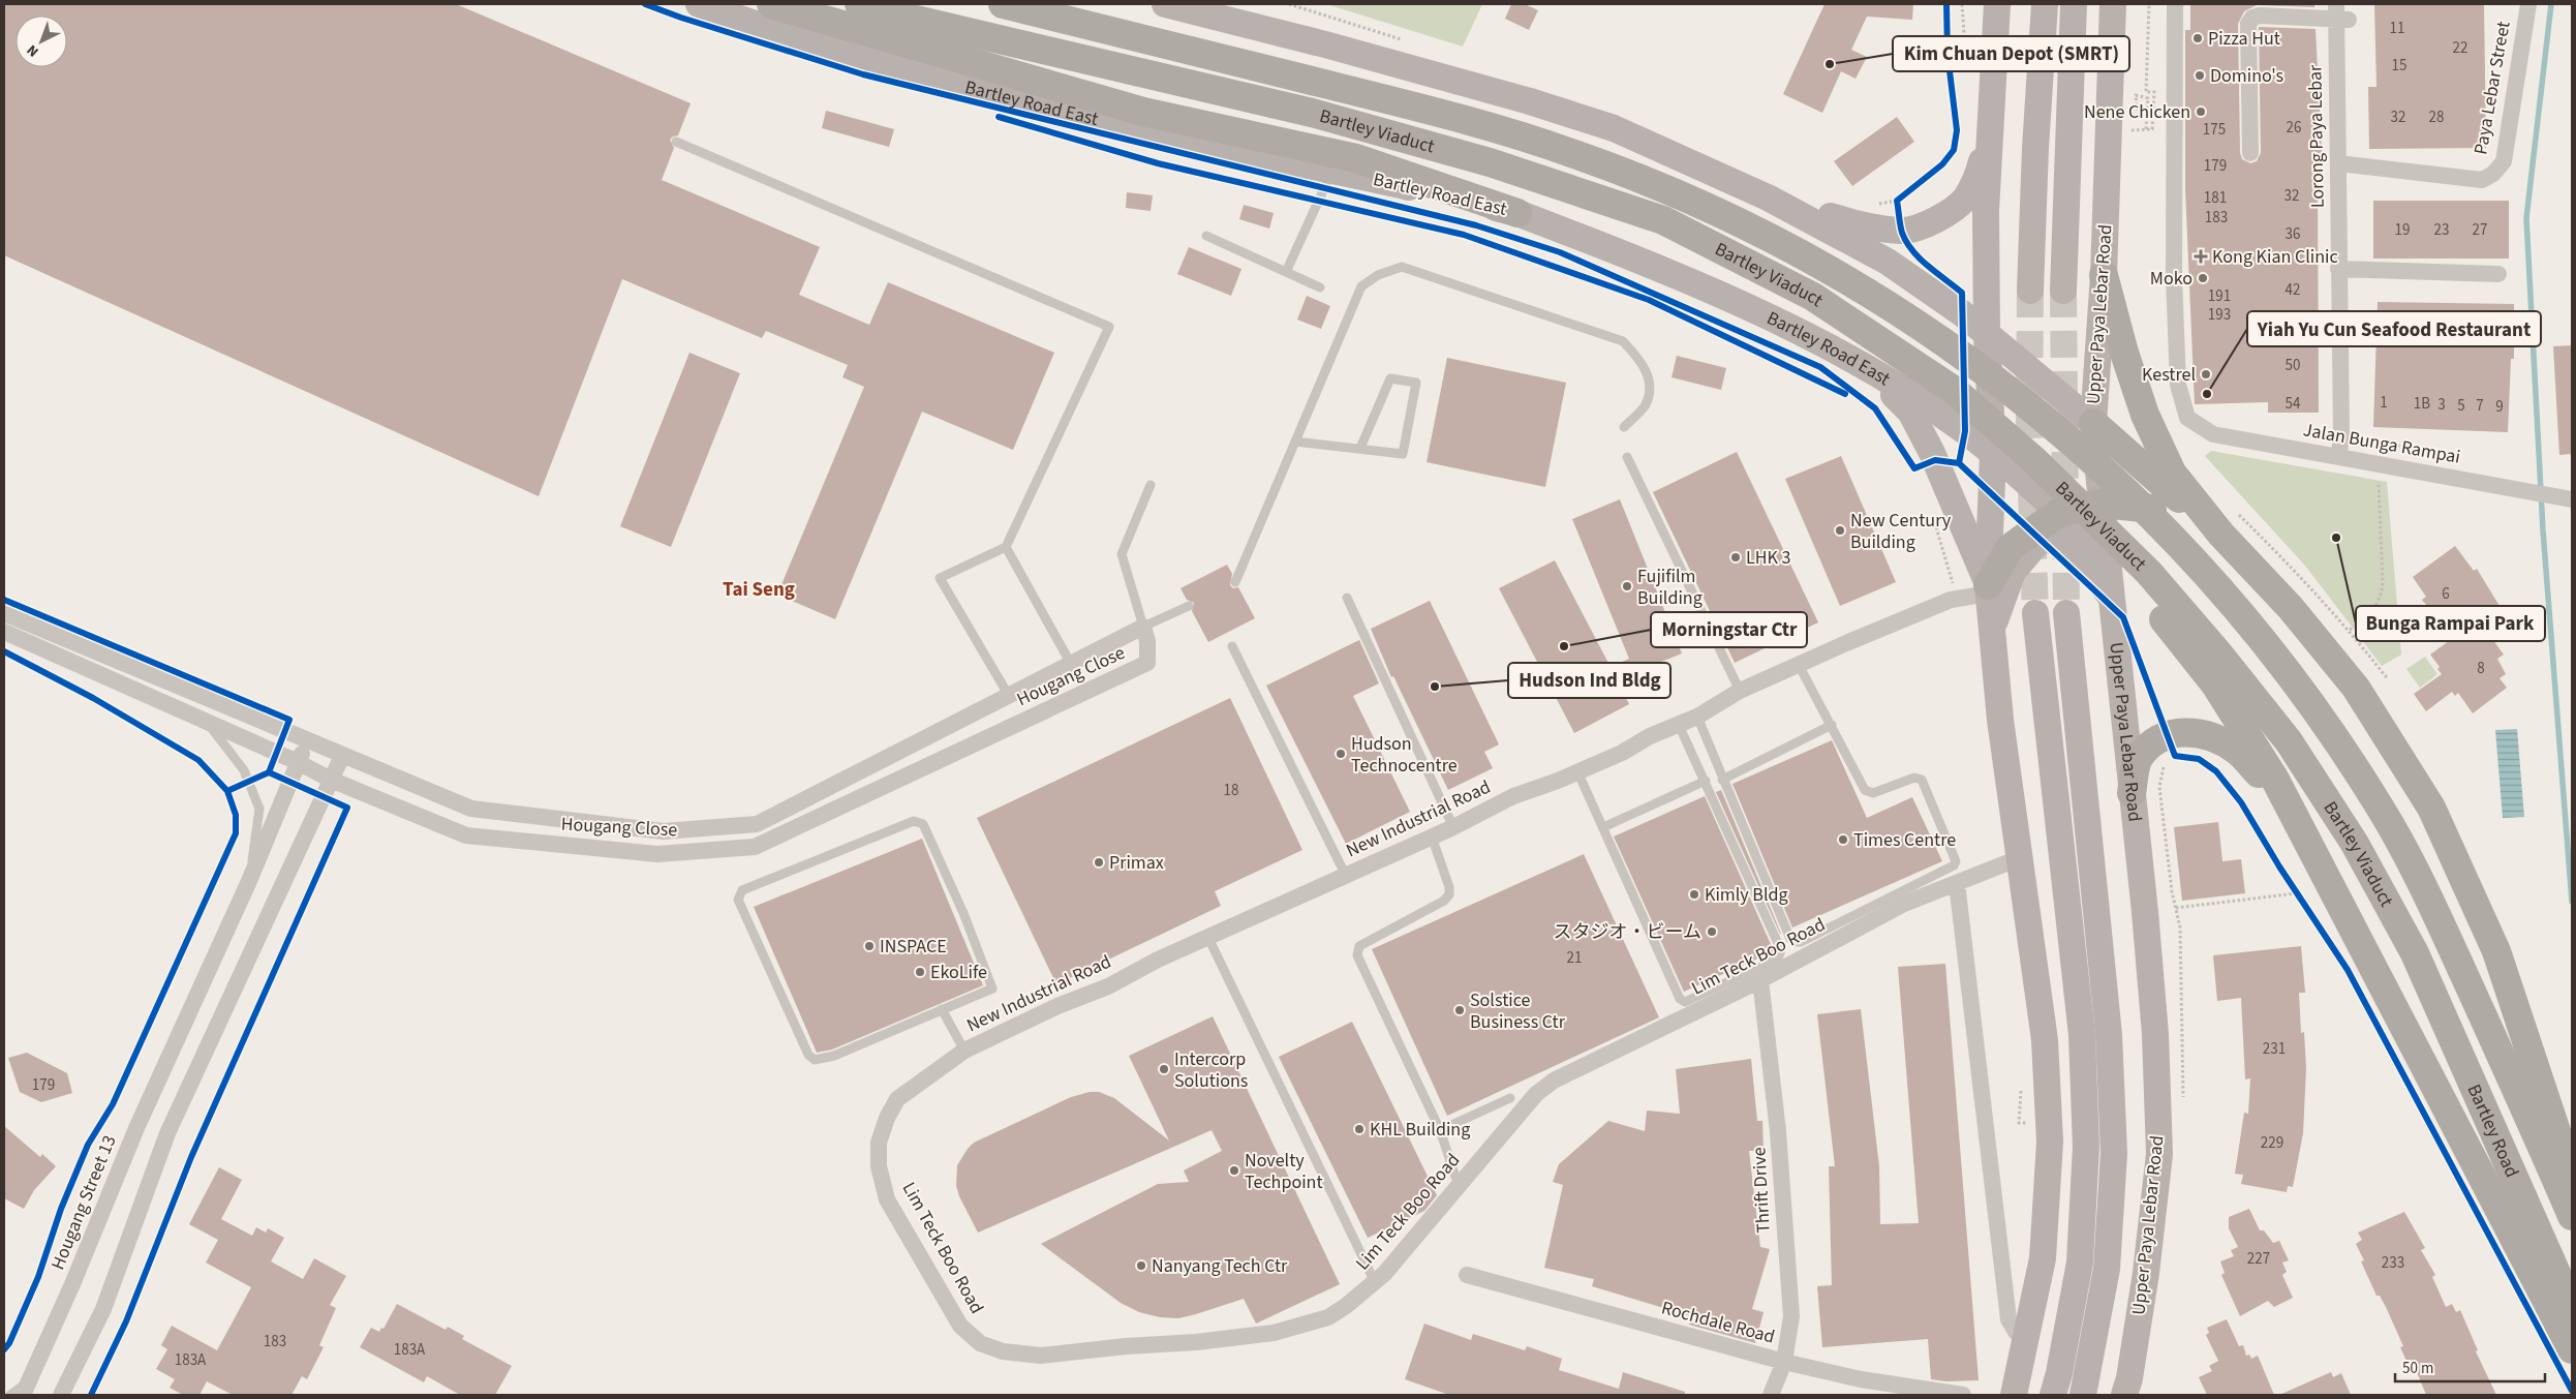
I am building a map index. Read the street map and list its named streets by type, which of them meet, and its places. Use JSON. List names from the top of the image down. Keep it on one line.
{"streets":{"highway":["Bartley Viaduct","Bartley Road"],"main road":["Bartley Road East","Upper Paya Lebar Road"],"street":["Paya Lebar Street","Lorong Paya Lebar","Jalan Bunga Rampai","Hougang Close","New Industrial Road","Lim Teck Boo Road","Thrift Drive","Hougang Street 13","Rochdale Road"]},"crossings":[["Paya Lebar Street","Lorong Paya Lebar"],["Bartley Road East","Upper Paya Lebar Road"],["Bartley Viaduct","Bartley Road"],["Lorong Paya Lebar","Jalan Bunga Rampai"],["Hougang Close","Hougang Street 13"],["New Industrial Road","Lim Teck Boo Road"],["Lim Teck Boo Road","Thrift Drive"],["Thrift Drive","Rochdale Road"]],"districts":["Tai Seng"],"places":{"other":["Pizza Hut","Kim Chuan Depot (SMRT)","Domino's","Nene Chicken","Moko","Kestrel","Yiah Yu Cun Seafood Restaurant","New Century Building","Bunga Rampai Park","LHK 3","Fujifilm Building","Morningstar Ctr","Hudson Ind Bldg","Hudson Technocentre","Times Centre","Primax","Kimly Bldg","スタジオ・ビーム","INSPACE","EkoLife","Solstice Business Ctr","Intercorp Solutions","KHL Building","Novelty Techpoint","Nanyang Tech Ctr"],"health":["Kong Kian Clinic"]},"house_numbers":["11","22","15","32","28","26","175","179","32","181","183","19","23","27","36","42","191","193","50","1","54","1B","3","5","7","9","6","8","18","21","231","179","229","227","233","183","183A","183A"],"scale_bar":"50 m","north":"bottom left"}
